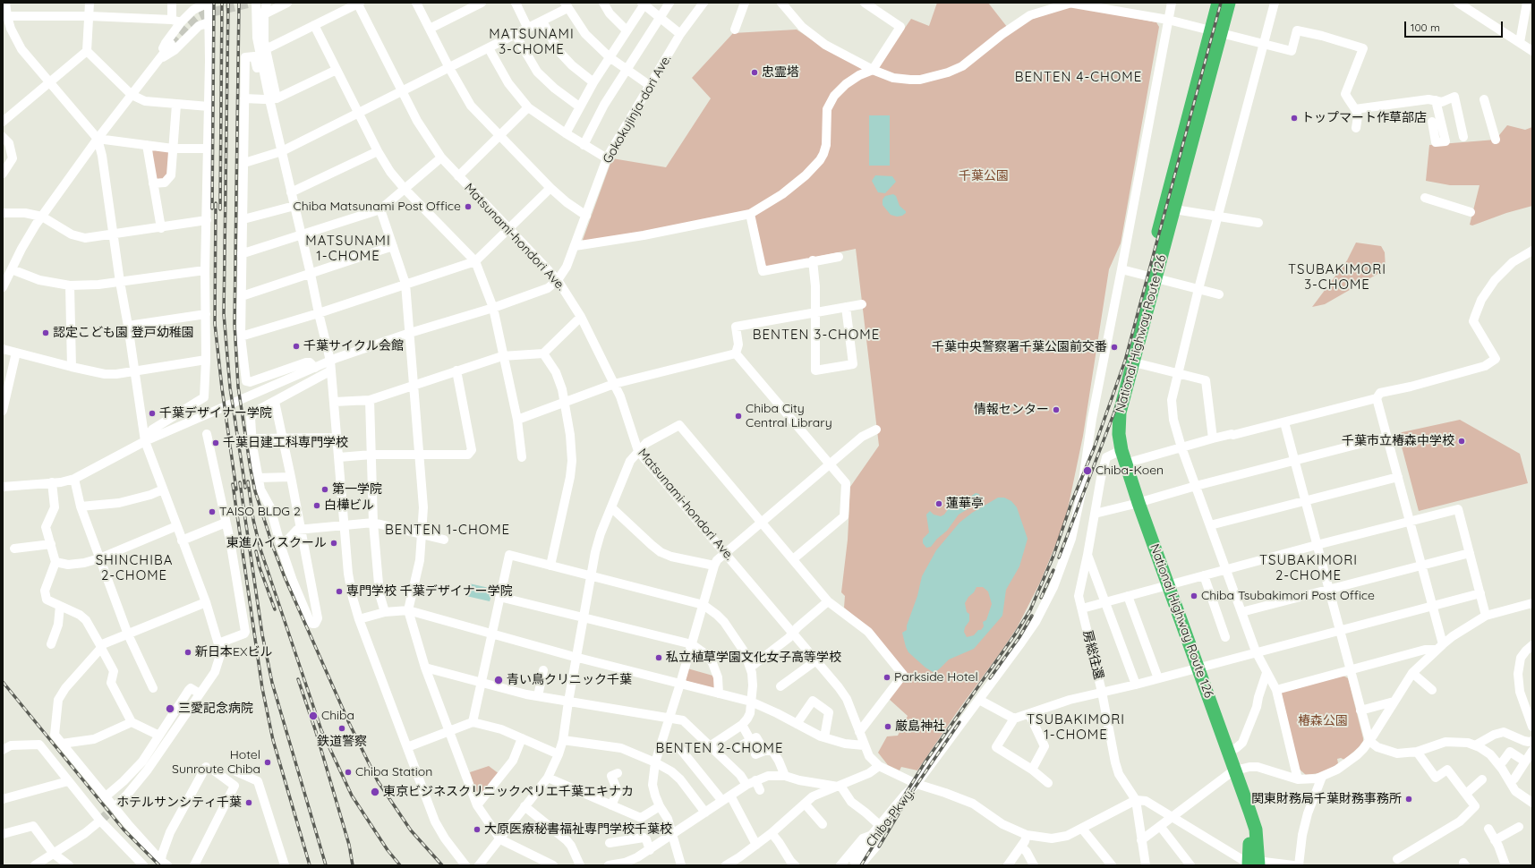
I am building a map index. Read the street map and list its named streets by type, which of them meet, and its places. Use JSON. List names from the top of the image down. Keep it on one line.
{"streets":{"highway":["National Highway Route 126"],"street":["Gokokujinja-dori Ave.","Matsunami-hondori Ave.","房総往還","Chiba Pkwy."]},"crossings":[["Gokokujinja-dori Ave.","Matsunami-hondori Ave."],["Matsunami-hondori Ave.","房総往還"],["Matsunami-hondori Ave.","Chiba Pkwy."],["National Highway Route 126","房総往還"]],"districts":["MATSUNAMI 3-CHOME","BENTEN 4-CHOME","MATSUNAMI 1-CHOME","TSUBAKIMORI 3-CHOME","BENTEN 3-CHOME","BENTEN 1-CHOME","SHINCHIBA 2-CHOME","TSUBAKIMORI 2-CHOME","TSUBAKIMORI 1-CHOME","BENTEN 2-CHOME"],"parks":["千葉公園","椿森公園"],"places":["忠霊塔","トップマート作草部店","Chiba Matsunami Post Office","認定こども園 登戸幼稚園","千葉サイクル会館","千葉中央警察署千葉公園前交番","情報センター","千葉デザイナー学院","Chiba City Central Library","千葉市立椿森中学校","千葉日建工科専門学校","Chiba-Koen","第一学院","蓮華亭","白樺ビル","TAISO BLDG 2","東進ハイスクール","専門学校 千葉デザイナー学院","Chiba Tsubakimori Post Office","新日本EXビル","私立植草学園文化女子高等学校","Parkside Hotel","青い鳥クリニック千葉","三愛記念病院","Chiba","厳島神社","鉄道警察","Hotel Sunroute Chiba","Chiba Station","東京ビジネスクリニックペリエ千葉エキナカ","関東財務局千葉財務事務所","ホテルサンシティ千葉","大原医療秘書福祉専門学校千葉校"],"scale_bar":"100 m"}
